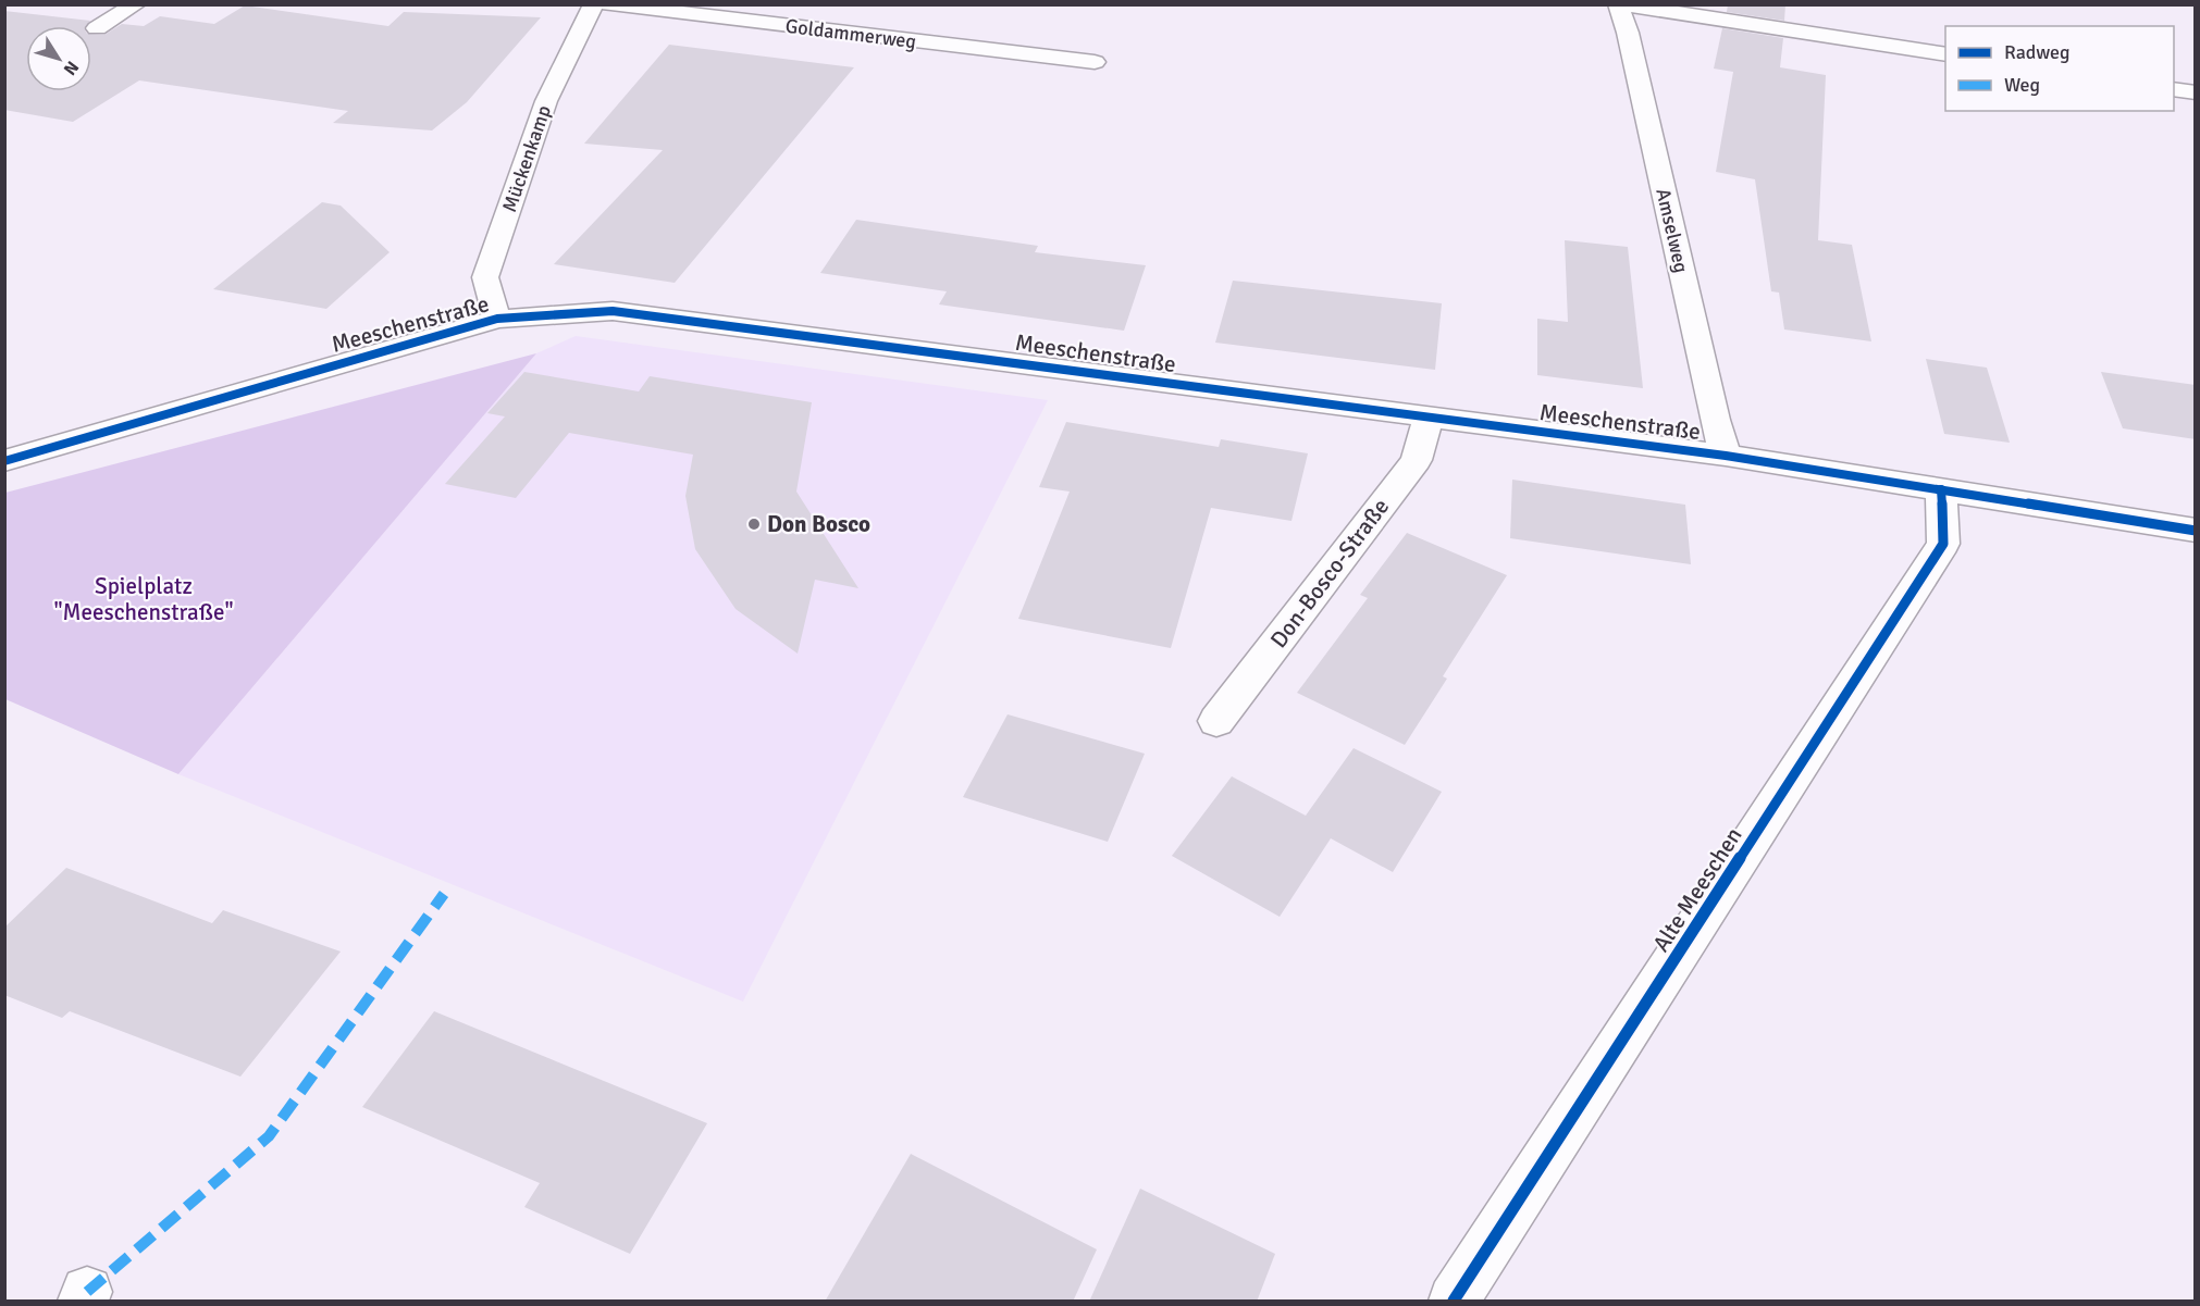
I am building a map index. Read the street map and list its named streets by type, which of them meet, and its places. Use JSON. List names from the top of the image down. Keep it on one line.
{"streets":{"street":["Goldammerweg","Mückenkamp","Amselweg","Meeschenstraße","Don-Bosco-Straße","Alte Meeschen"]},"crossings":[["Mückenkamp","Meeschenstraße"],["Amselweg","Meeschenstraße"],["Meeschenstraße","Don-Bosco-Straße"],["Meeschenstraße","Alte Meeschen"]],"parks":["Spielplatz \"Meeschenstraße\""],"places":["Don Bosco"],"legend":["Radweg","Weg"],"north":"bottom right"}
